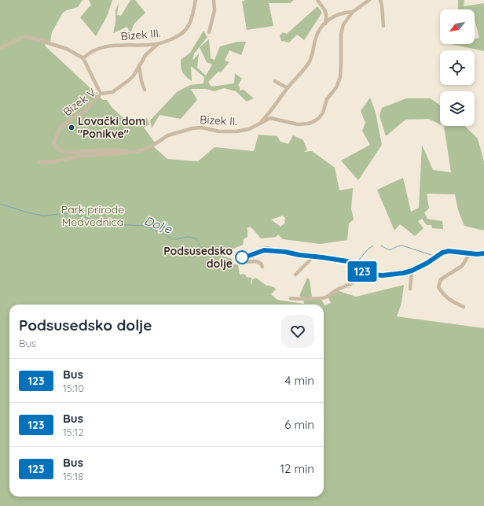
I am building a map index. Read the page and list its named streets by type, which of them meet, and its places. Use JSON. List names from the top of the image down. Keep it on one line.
{"streets":{"street":["Bizek III.","Bizek V.","Bizek II."]},"crossings":[["Bizek III.","Bizek V."],["Bizek V.","Bizek II."]],"water":["Dolje"],"parks":["Park prirode Medvednica"],"places":["Lovački dom \"Ponikve\"","Podsusedsko dolje"],"lines":["bus line 123"],"north":"bottom left","page":{"on_map":"123","heading":["Podsusedsko dolje","Bus"],"list":[{"mark":"123","name":"Bus","note":"15:10","value":"4 min"},{"mark":"123","name":"Bus","note":"15:12","value":"6 min"},{"mark":"123","name":"Bus","note":"15:18","value":"12 min"}]}}
